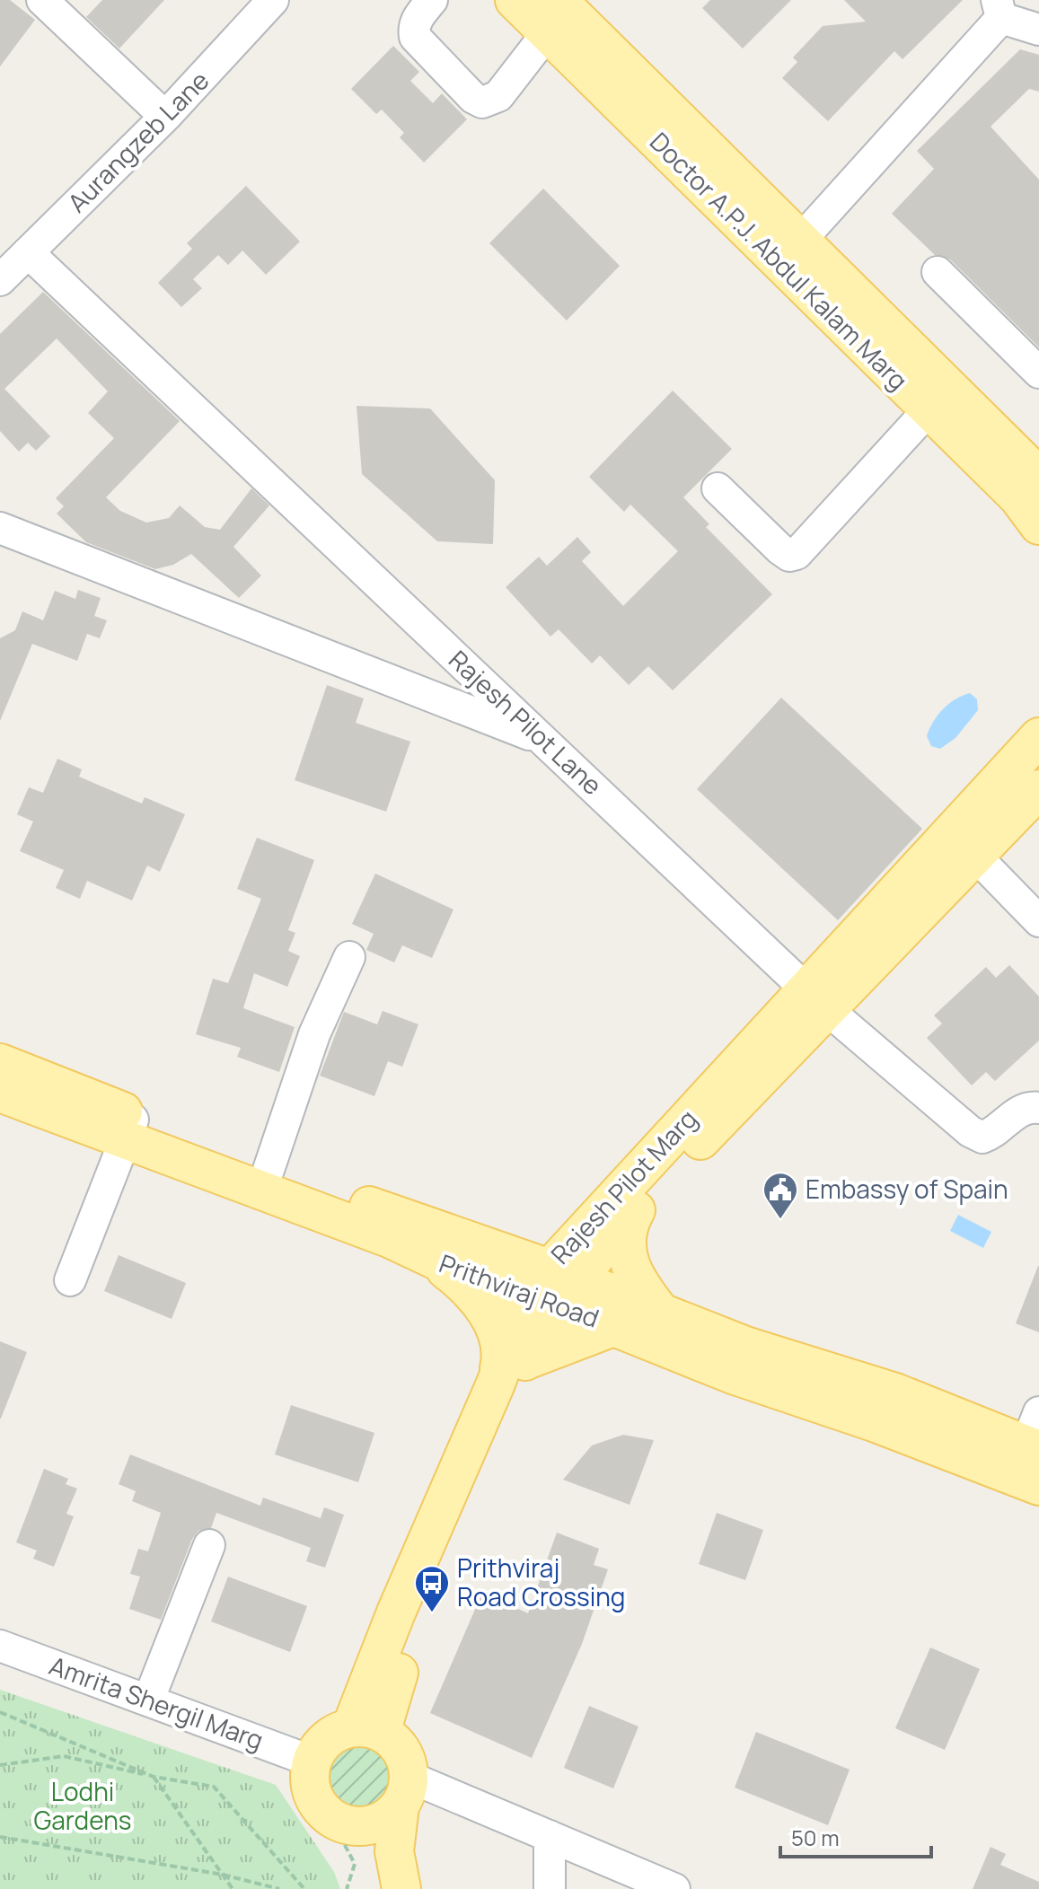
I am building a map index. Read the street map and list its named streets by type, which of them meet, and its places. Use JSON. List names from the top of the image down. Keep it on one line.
{"streets":{"main road":["Doctor A.P.J. Abdul Kalam Marg","Rajesh Pilot Marg","Prithviraj Road"],"street":["Aurangzeb Lane","Rajesh Pilot Lane","Amrita Shergil Marg"]},"crossings":[["Aurangzeb Lane","Rajesh Pilot Lane"],["Rajesh Pilot Lane","Rajesh Pilot Marg"],["Rajesh Pilot Marg","Prithviraj Road"],["Rajesh Pilot Marg","Amrita Shergil Marg"]],"parks":["Lodhi Gardens"],"places":{"public building":["Embassy of Spain"],"bus stop":["Prithviraj Road Crossing"]},"scale_bar":"50 m"}
